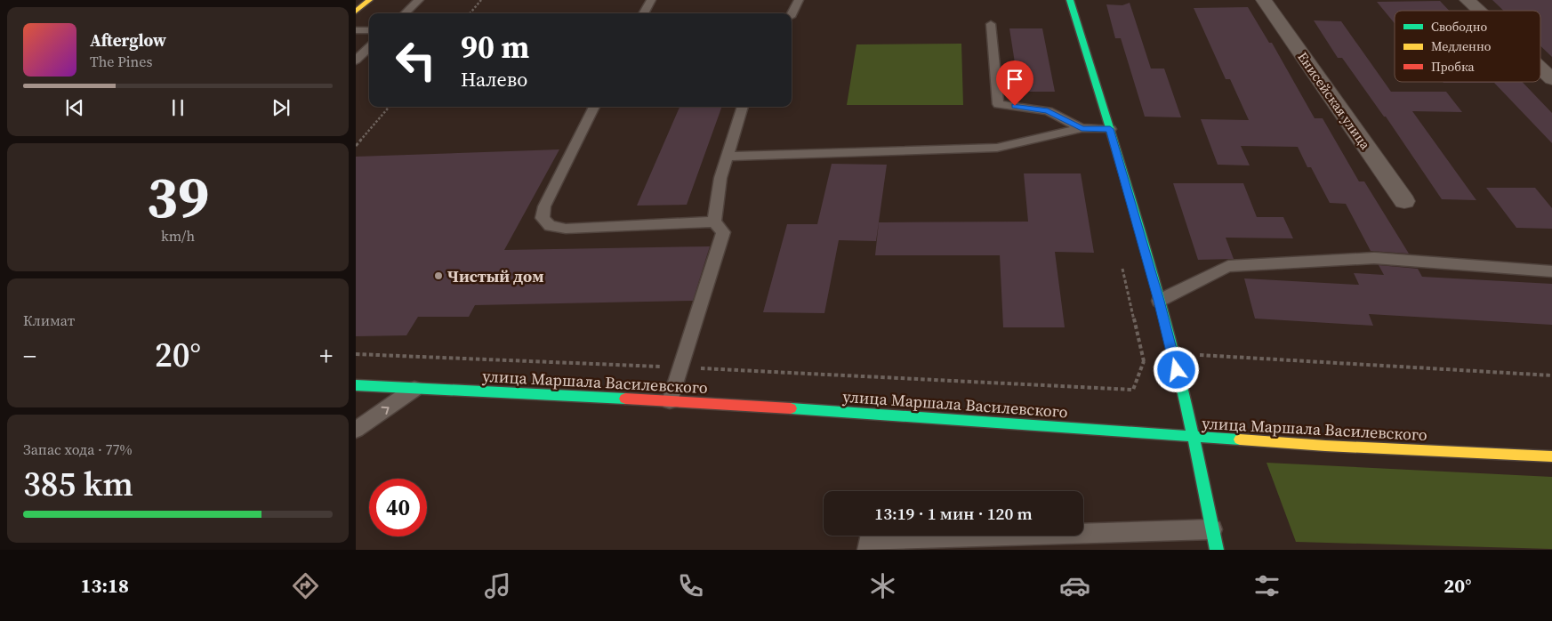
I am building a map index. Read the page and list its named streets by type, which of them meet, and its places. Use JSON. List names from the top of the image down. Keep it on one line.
{"streets":{"main road":["улица Маршала Василевского"],"street":["Енисейская улица"]},"places":["Чистый дом"],"legend":["Свободно","Медленно","Пробка"],"page":{"turn":["90 m","Налево"],"song":["Afterglow","The Pines"],"tile":[["39","km/h"],"Климат",["Запас хода · 77%","385 km"]],"heat":["−","20°","+"],"limit":"40","trip":"13:19 · 1 мин · 120 m","tabs":["13:18","20°"]}}
